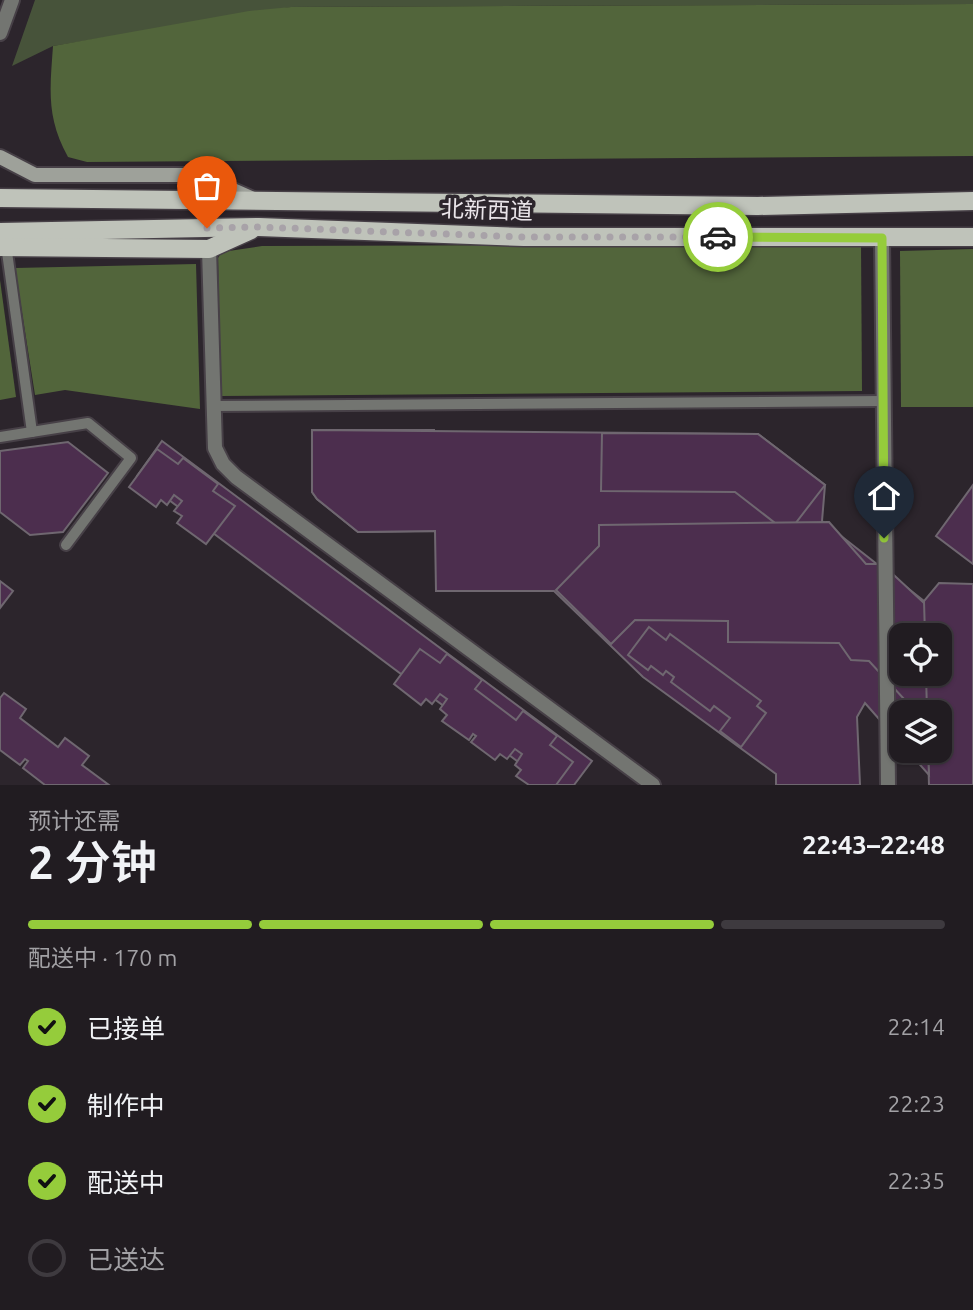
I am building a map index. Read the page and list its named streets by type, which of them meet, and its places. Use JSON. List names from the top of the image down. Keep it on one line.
{"streets":{"main road":["北新西道"]},"page":{"heading":["2 分钟","预计还需","22:43–22:48"],"bar":"配送中 · 170 m","list":[["已接单","22:14"],["制作中","22:23"],["配送中","22:35"],"已送达"]}}
